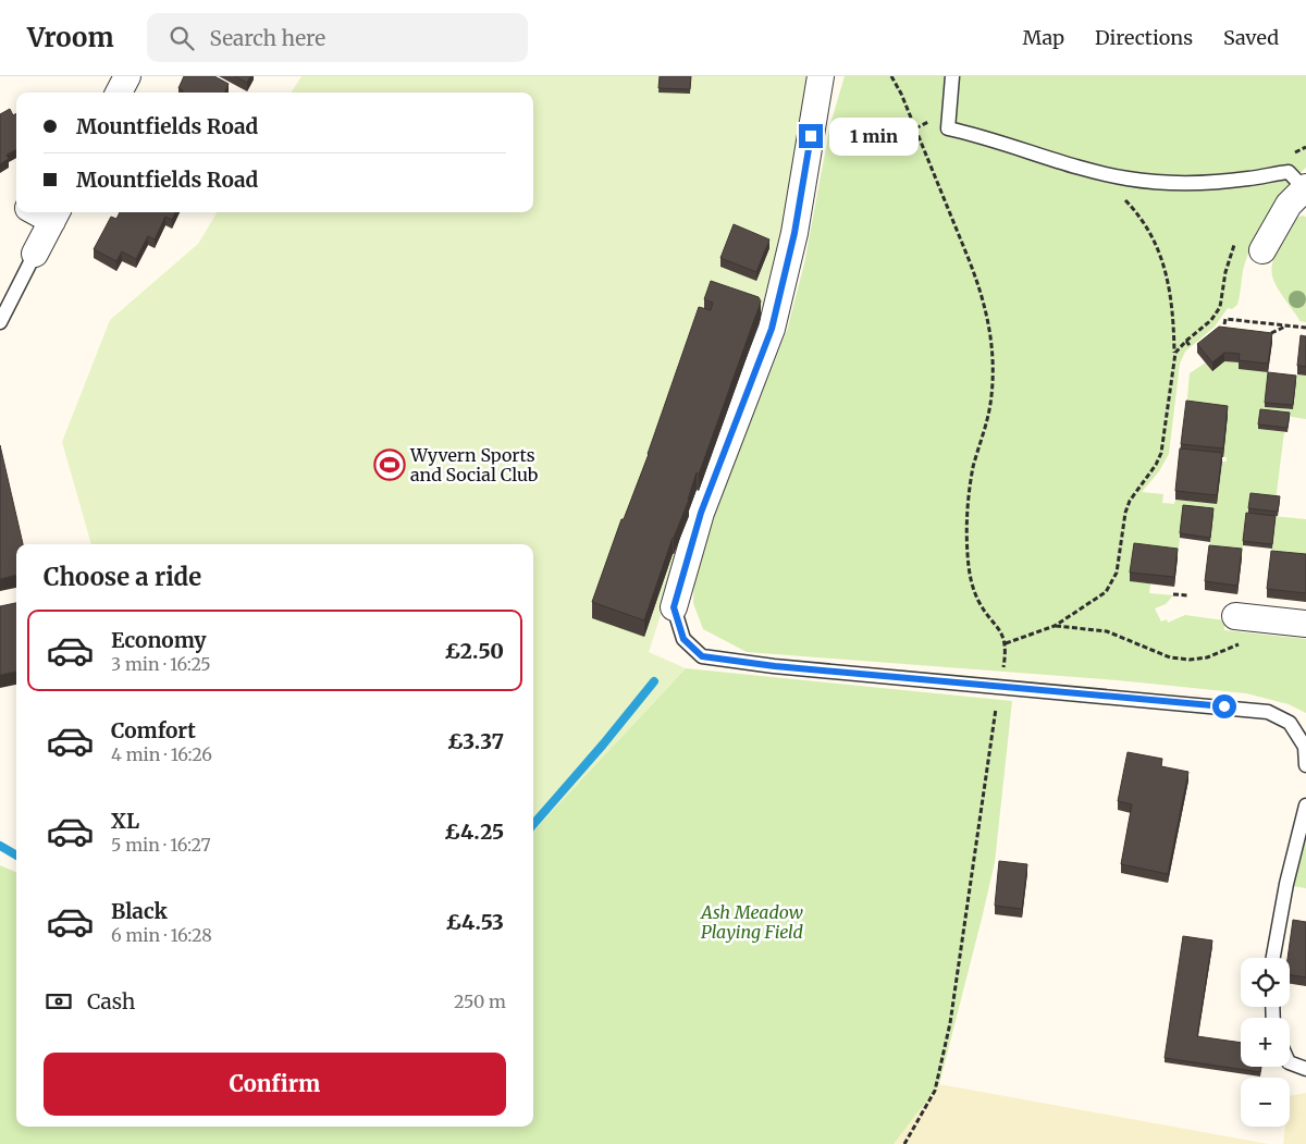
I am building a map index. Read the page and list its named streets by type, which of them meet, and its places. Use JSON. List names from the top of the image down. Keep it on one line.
{"parks":["Ash Meadow Playing Field"],"places":{"sports":["Wyvern Sports and Social Club"]},"page":{"header":"Vroom","search":"Search here","nav":["Map","Directions","Saved"],"banner":["Mountfields Road","Mountfields Road"],"bubble":"1 min","heading":"Choose a ride","list":[{"name":"Economy","note":"3 min · 16:25","value":"£2.50"},{"name":"Comfort","note":"4 min · 16:26","value":"£3.37"},{"name":"XL","note":"5 min · 16:27","value":"£4.25"},{"name":"Black","note":"6 min · 16:28","value":"£4.53"}],"map_buttons":["+","−"],"pay":["Cash","250 m"],"buttons":"Confirm"}}
